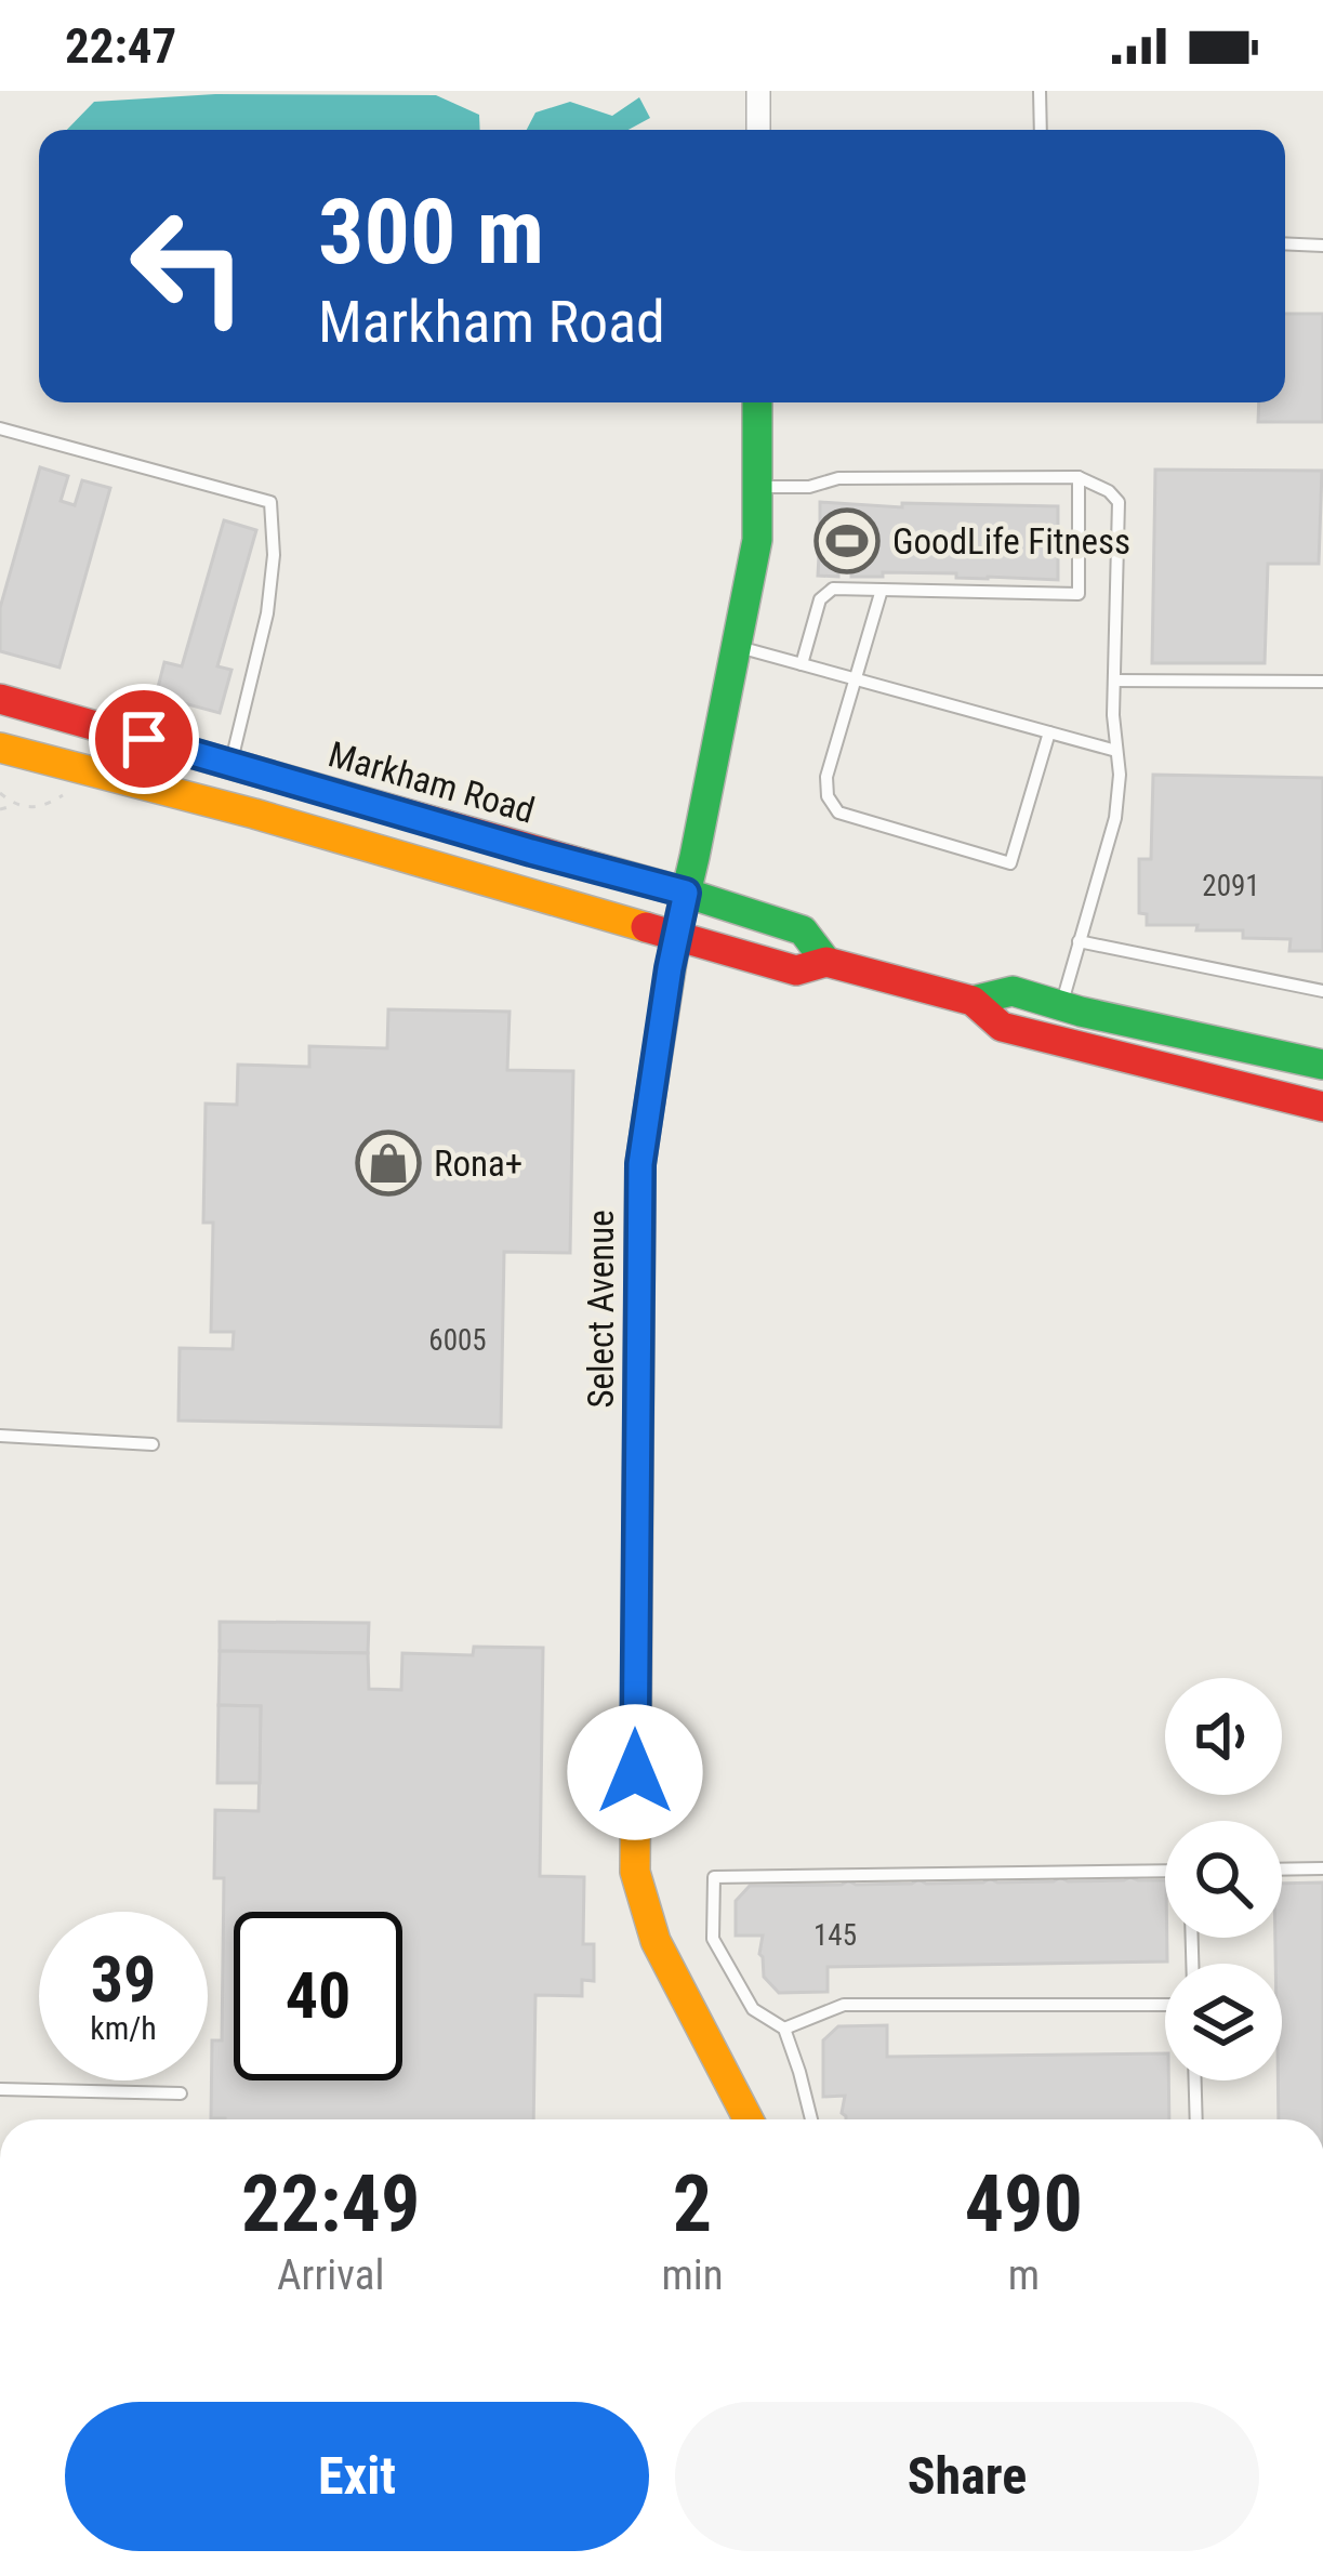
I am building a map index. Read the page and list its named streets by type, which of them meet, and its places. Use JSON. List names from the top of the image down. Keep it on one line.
{"streets":{"main road":["Markham Road","Select Avenue"]},"crossings":[["Markham Road","Select Avenue"]],"places":{"sports":["GoodLife Fitness"],"shop":["Rona+"]},"house_numbers":["2091","6005","145"],"page":{"status":"22:47","turn":["300 m","Markham Road"],"speed":"39 km/h","limit":"40","eta":["22:49","Arrival","2","min","490","m"],"buttons":["Exit","Share"]}}
